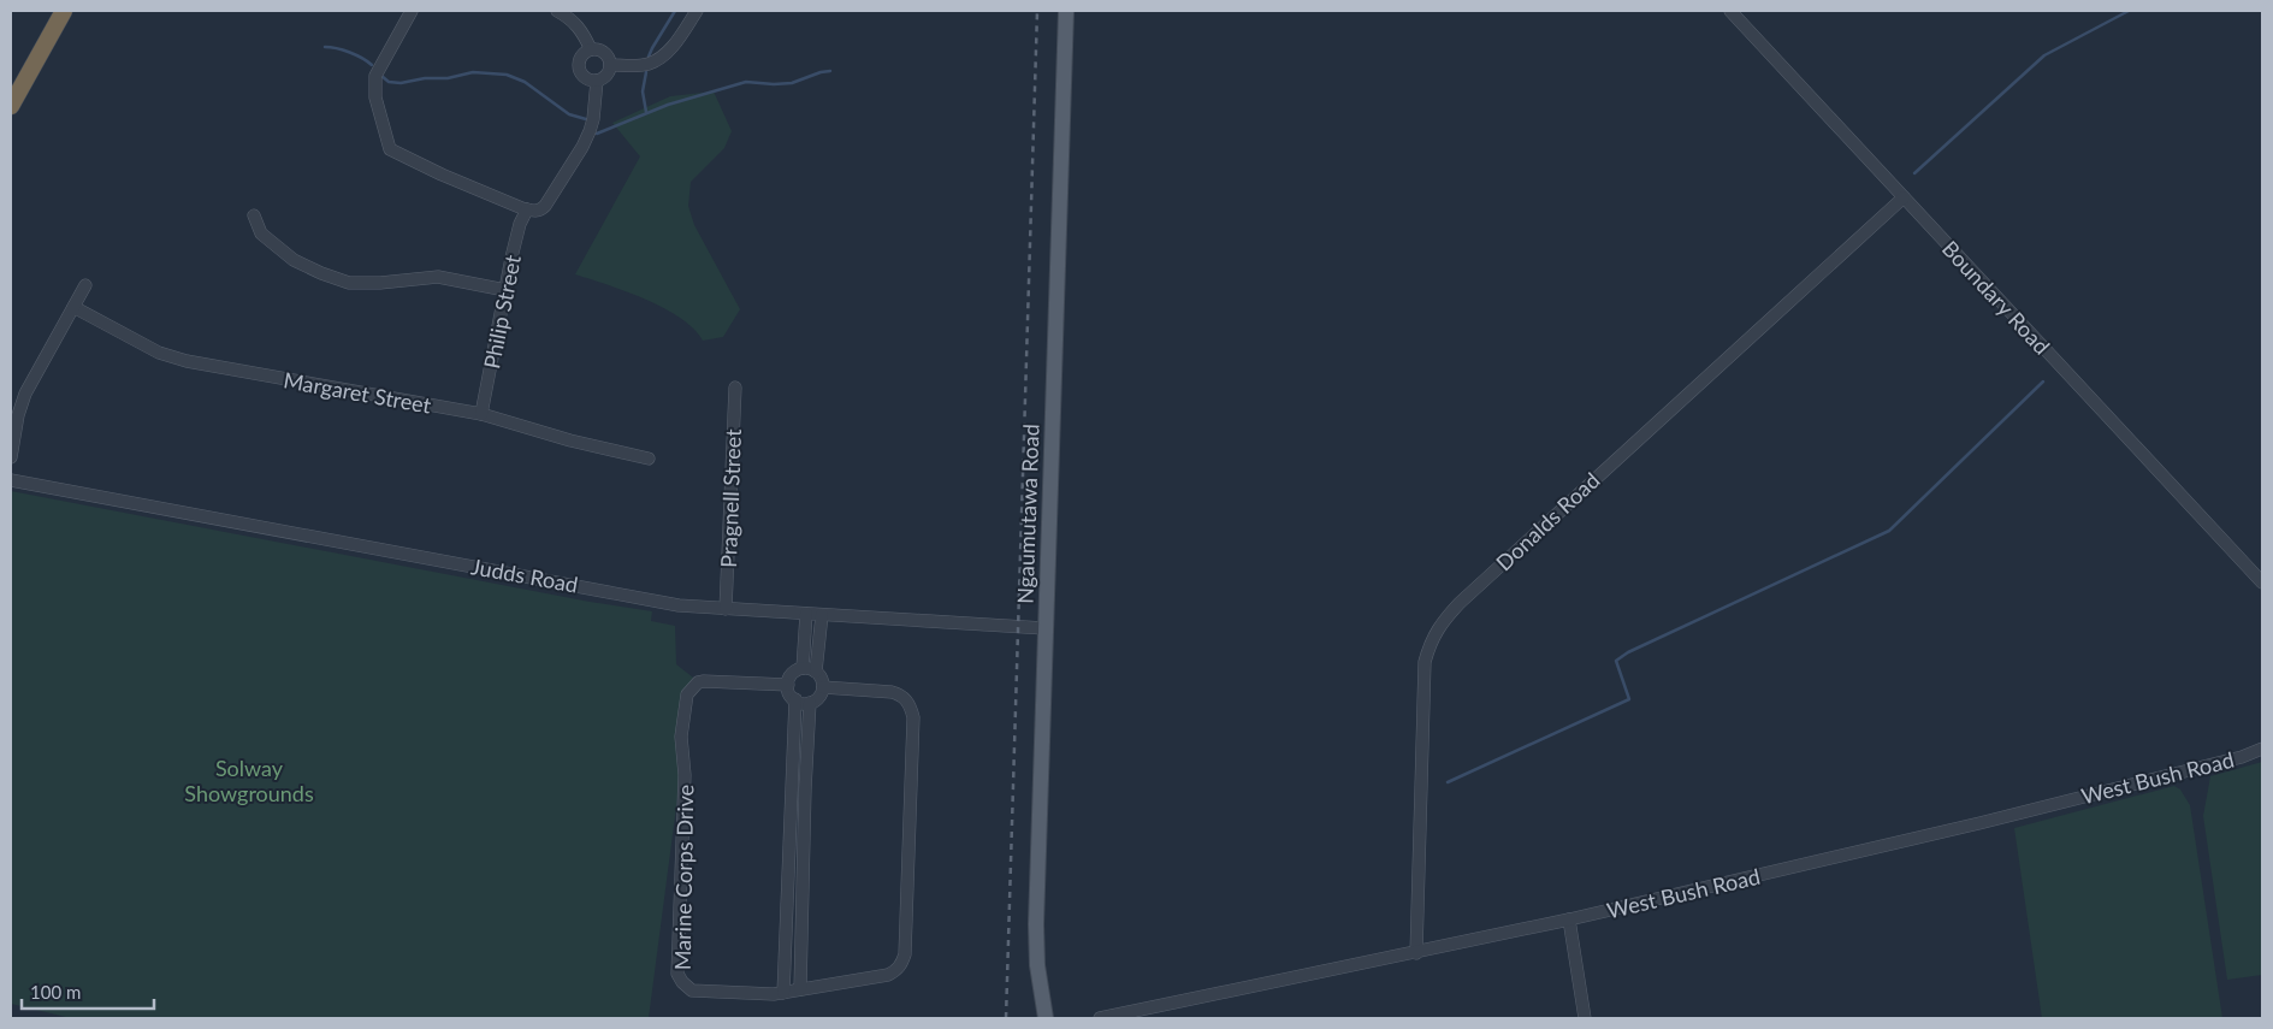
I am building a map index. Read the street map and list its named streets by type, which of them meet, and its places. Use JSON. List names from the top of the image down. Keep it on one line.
{"streets":{"main road":["Ngaumutawa Road"],"street":["Boundary Road","Philip Street","Margaret Street","Pragnell Street","Donalds Road","Judds Road","West Bush Road","Marine Corps Drive"]},"crossings":[["Boundary Road","Donalds Road"],["Philip Street","Margaret Street"],["Pragnell Street","Judds Road"],["Ngaumutawa Road","Judds Road"],["Donalds Road","West Bush Road"]],"parks":["Solway Showgrounds"],"scale_bar":"100 m"}
